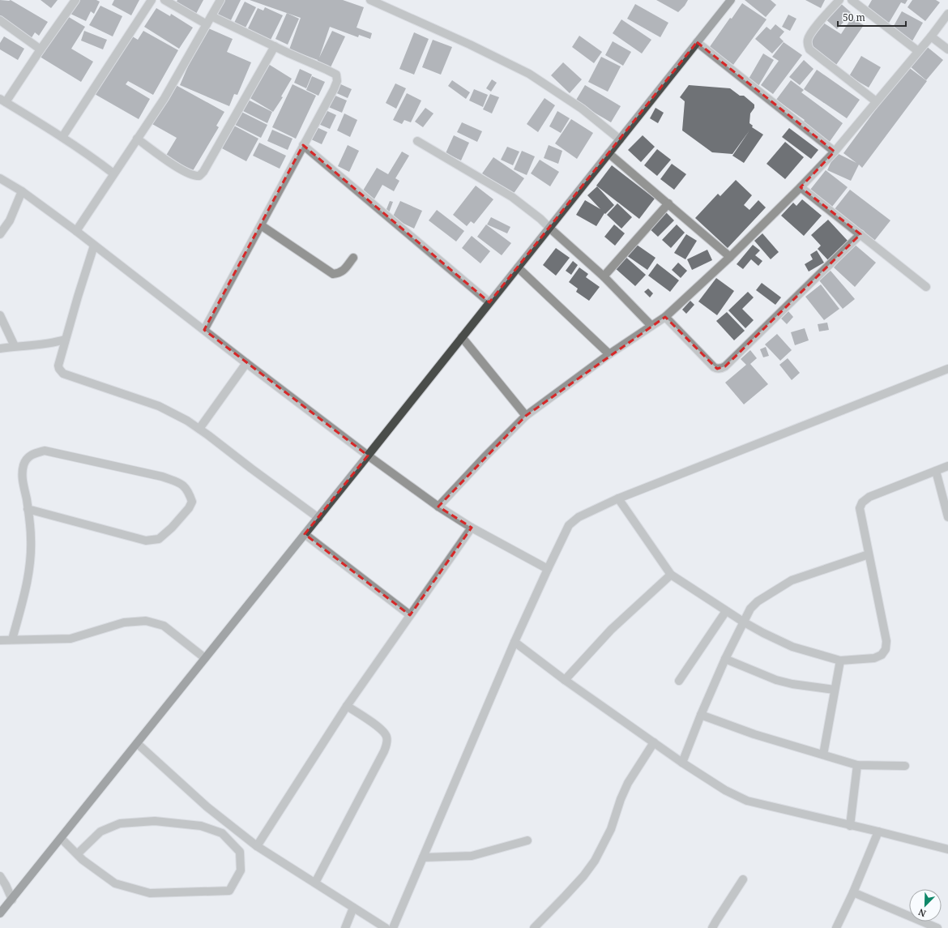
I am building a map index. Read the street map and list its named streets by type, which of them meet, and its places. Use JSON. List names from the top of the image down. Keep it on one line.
{"scale_bar":"50 m","north":"bottom left"}
